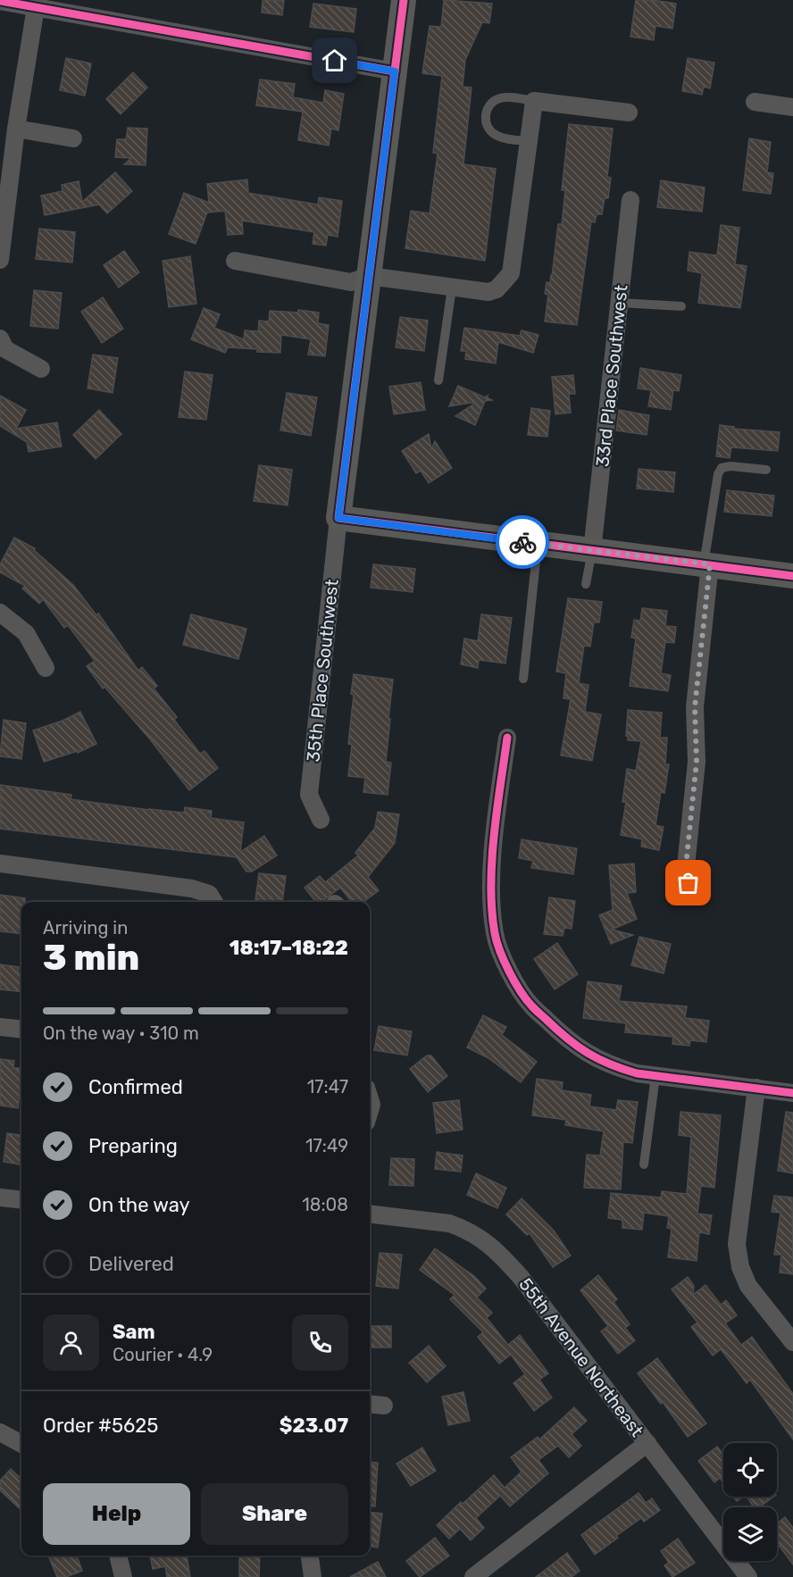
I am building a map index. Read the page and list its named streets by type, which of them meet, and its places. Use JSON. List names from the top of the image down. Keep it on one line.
{"streets":{"street":["33rd Place Southwest","35th Place Southwest","55th Avenue Northeast"]},"page":{"heading":["3 min","Arriving in","18:17–18:22"],"panel":["Sam","Courier · 4.9","Order #5625","$23.07"],"bar":"On the way · 310 m","list":[["Confirmed","17:47"],["Preparing","17:49"],["On the way","18:08"],"Delivered"],"buttons":["Help","Share"]}}
